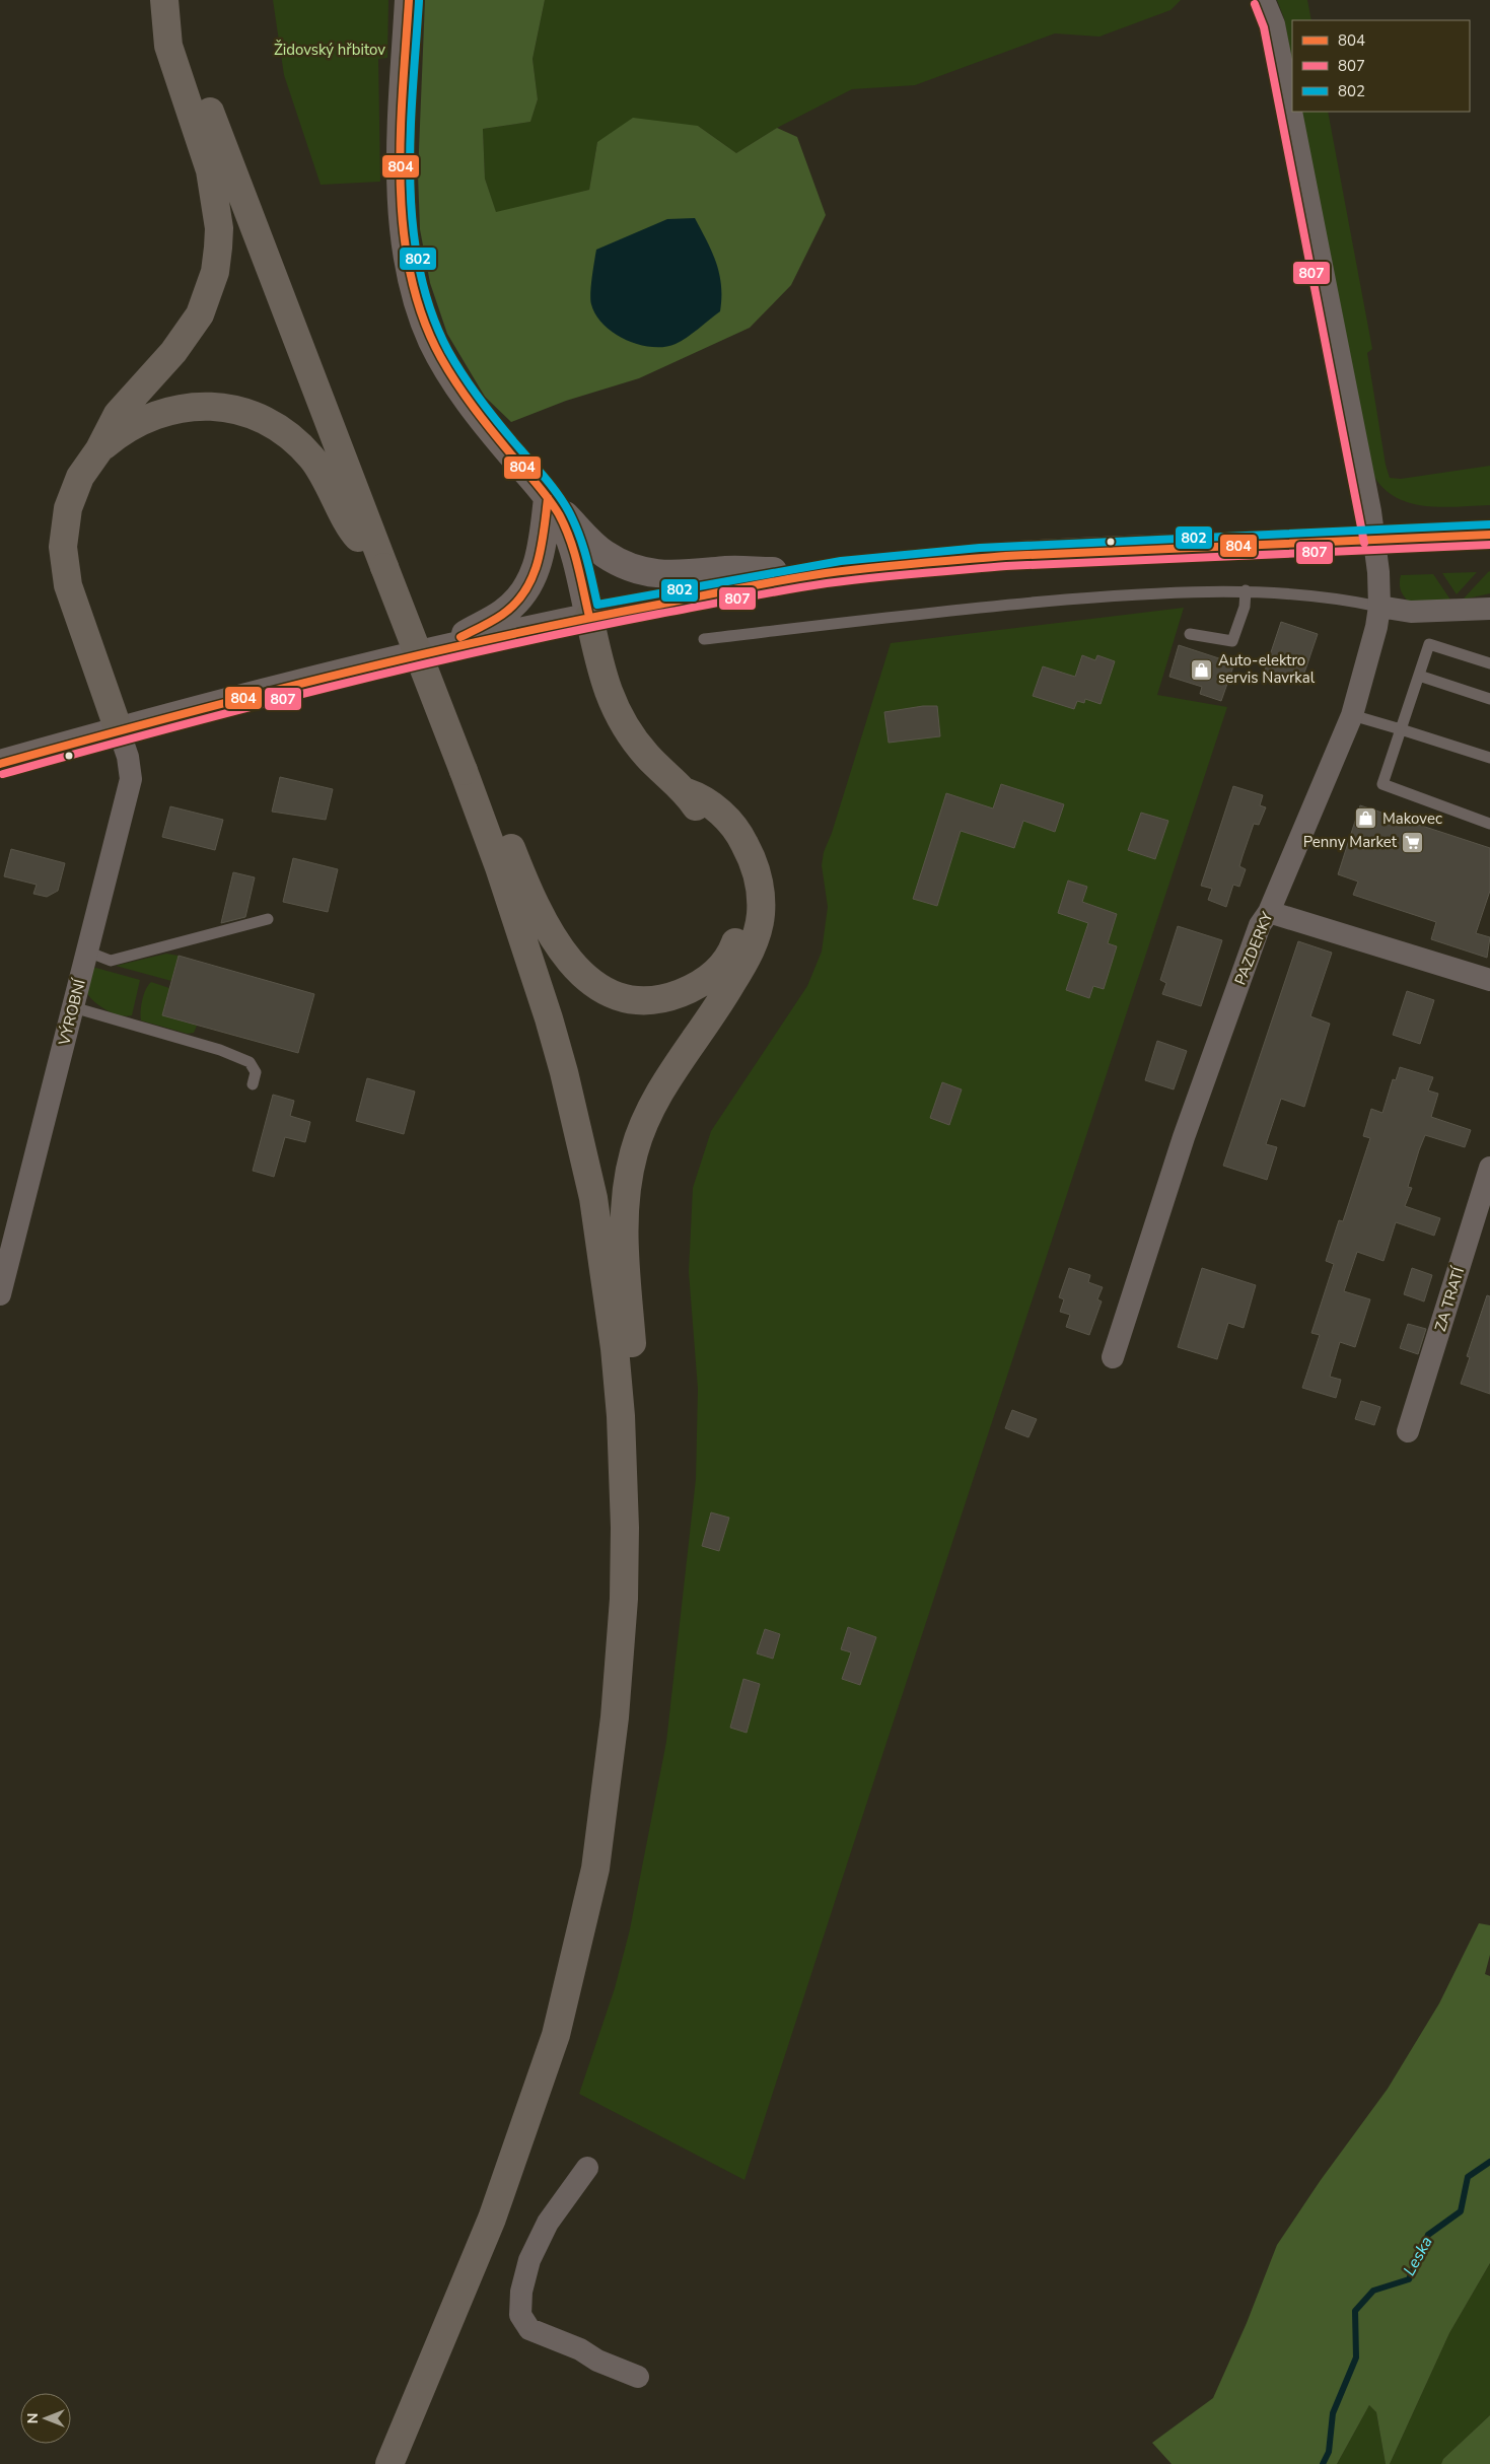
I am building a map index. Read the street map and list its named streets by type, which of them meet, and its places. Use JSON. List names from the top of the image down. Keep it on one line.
{"streets":{"street":["PAZDERKY","VÝROBNÍ","ZA TRATÍ"]},"water":["Leska"],"parks":["Židovský hřbitov"],"places":{"shop":["Auto-elektro servis Navrkal","Makovec"],"supermarket":["Penny Market"]},"lines":["transit line 804","transit line 802","transit line 807"],"legend":["804","807","802"],"north":"left"}
